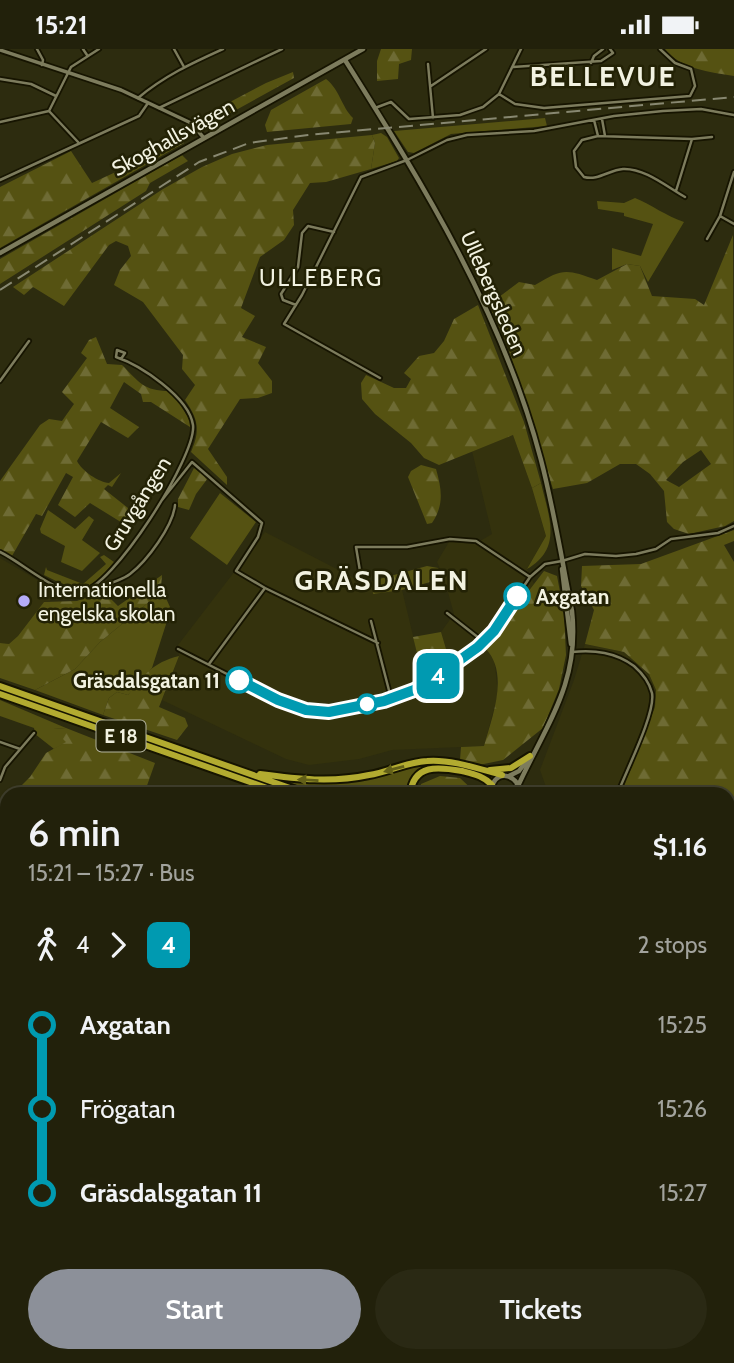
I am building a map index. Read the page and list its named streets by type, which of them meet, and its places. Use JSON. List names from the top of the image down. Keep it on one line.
{"streets":{"highway":["E 18"],"main road":["Skoghallsvägen","Ullebergsleden"],"street":["Gruvgången"]},"crossings":[["Skoghallsvägen","Ullebergsleden"]],"districts":["BELLEVUE","ULLEBERG","GRÄSDALEN"],"places":["Axgatan","Internationella engelska skolan","Gräsdalsgatan 11"],"lines":["bus line 4"],"page":{"status":"15:21","on_map":"4","heading":["6 min","15:21 – 15:27 · Bus","$1.16"],"legs":["4","4","2 stops"],"list":[{"name":"Axgatan","value":"15:25"},{"name":"Frögatan","value":"15:26"},{"name":"Gräsdalsgatan 11","value":"15:27"}],"buttons":["Start","Tickets"]}}
